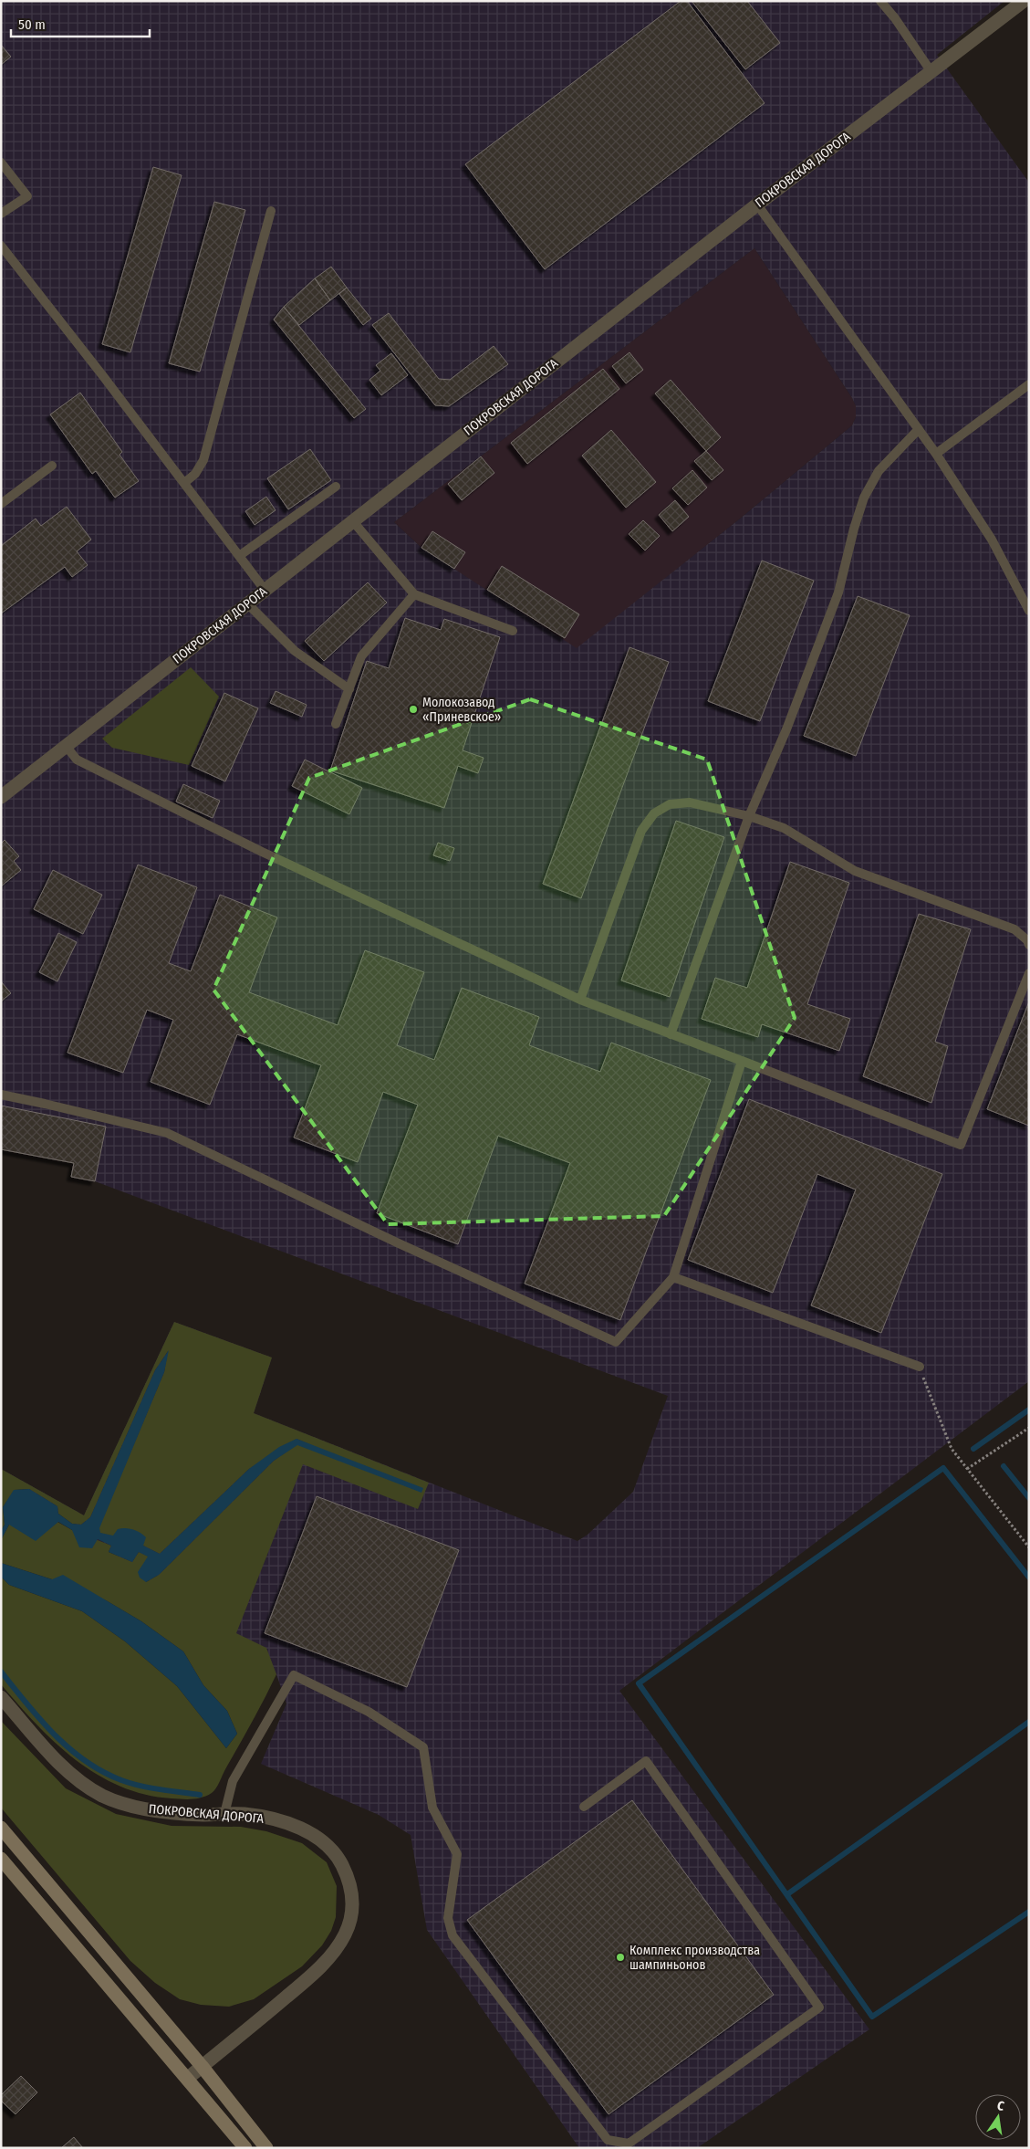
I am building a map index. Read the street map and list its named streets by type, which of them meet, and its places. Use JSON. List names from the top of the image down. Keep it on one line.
{"streets":{"street":["ПОКРОВСКАЯ ДОРОГА"]},"places":["Молокозавод «Приневское»","Комплекс производства шампиньонов"],"scale_bar":"50 m","north":"top"}
